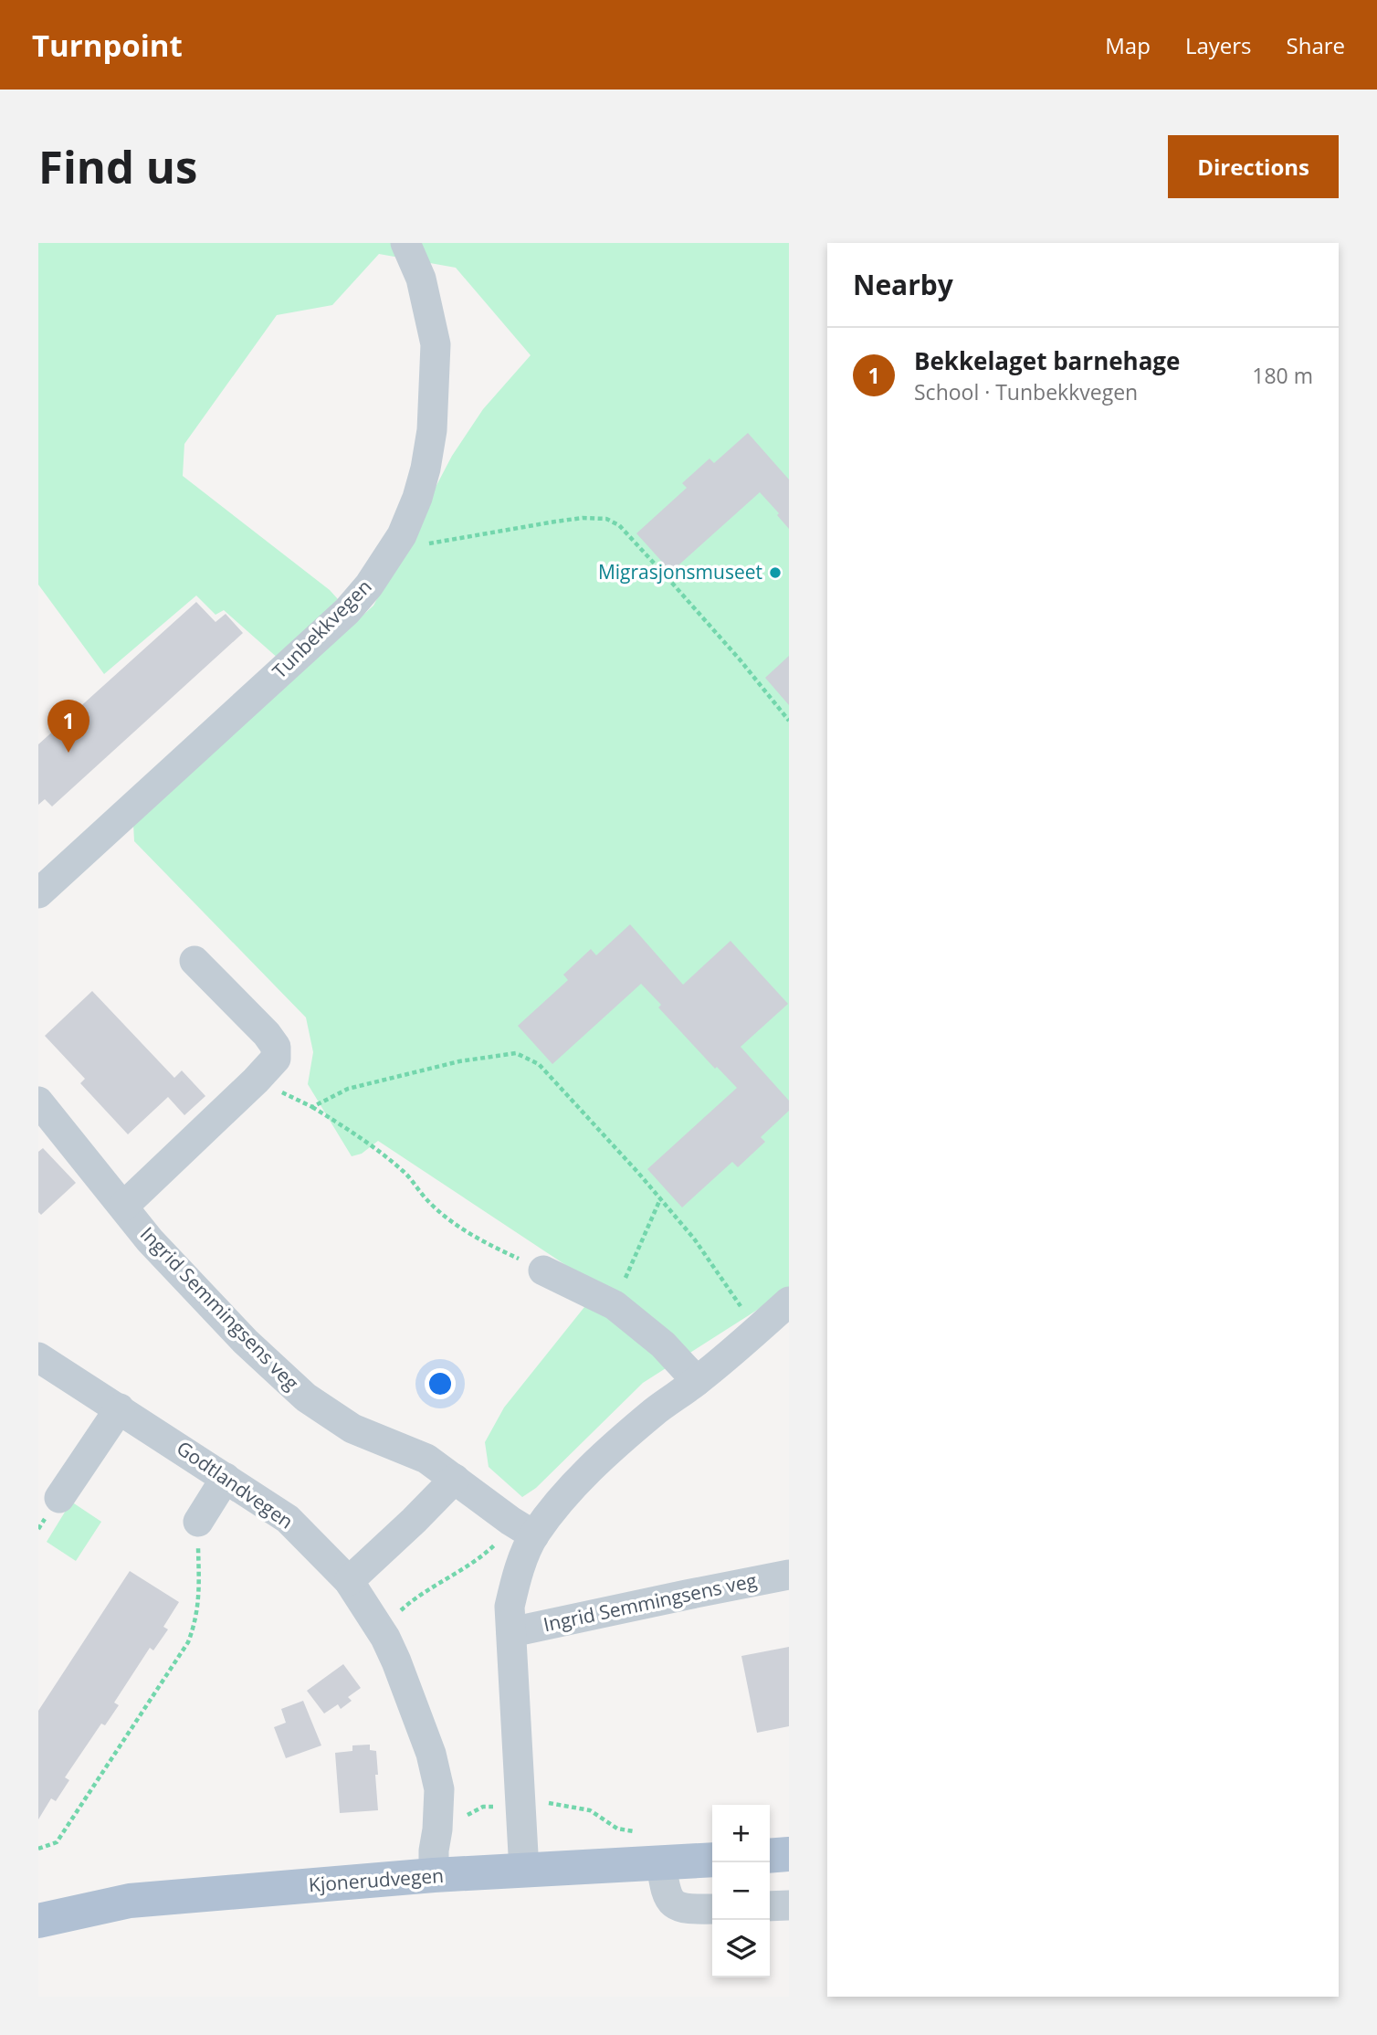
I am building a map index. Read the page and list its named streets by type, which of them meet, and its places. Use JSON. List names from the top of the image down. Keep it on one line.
{"streets":{"main road":["Kjonerudvegen"],"street":["Tunbekkvegen","Ingrid Semmingsens veg","Godtlandvegen"]},"crossings":[["Godtlandvegen","Kjonerudvegen"]],"places":["Migrasjonsmuseet"],"page":{"header":"Turnpoint","nav":["Map","Layers","Share"],"buttons":"Directions","title":"Find us","heading":"Nearby","list":[{"mark":"1","name":"Bekkelaget barnehage","note":"School · Tunbekkvegen","value":"180 m"}],"pins":"1","map_buttons":["+","−"]}}
